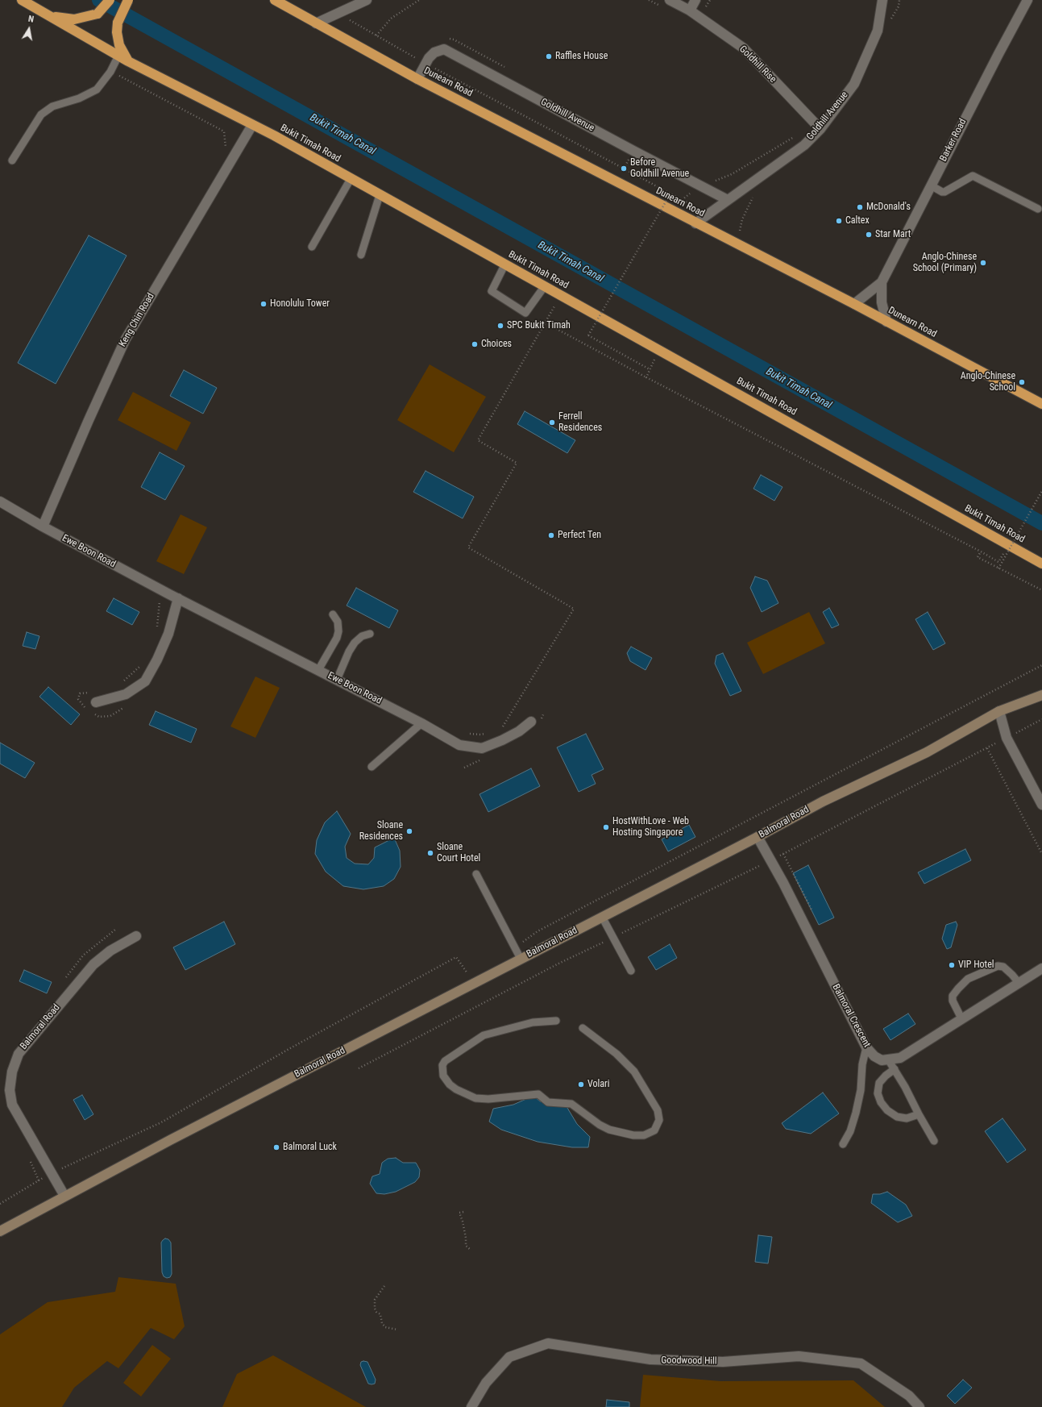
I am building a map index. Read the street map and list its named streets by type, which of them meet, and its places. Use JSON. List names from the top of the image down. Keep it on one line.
{"streets":{"highway":["Dunearn Road","Bukit Timah Road"],"street":["Goldhill Rise","Goldhill Avenue","Barker Road","Keng Chin Road","Ewe Boon Road","Balmoral Road","Balmoral Crescent","Goodwood Hill"]},"crossings":[["Goldhill Rise","Goldhill Avenue"],["Dunearn Road","Goldhill Avenue"],["Dunearn Road","Barker Road"],["Bukit Timah Road","Keng Chin Road"],["Keng Chin Road","Ewe Boon Road"],["Balmoral Road","Balmoral Crescent"]],"water":["Bukit Timah Canal"],"places":["Raffles House","Before Goldhill Avenue","McDonald's","Caltex","Star Mart","Anglo-Chinese School (Primary)","Honolulu Tower","SPC Bukit Timah","Choices","Anglo-Chinese School","Ferrell Residences","Perfect Ten","HostWithLove - Web Hosting Singapore","Sloane Residences","Sloane Court Hotel","VIP Hotel","Volari","Balmoral Luck"],"north":"top"}
